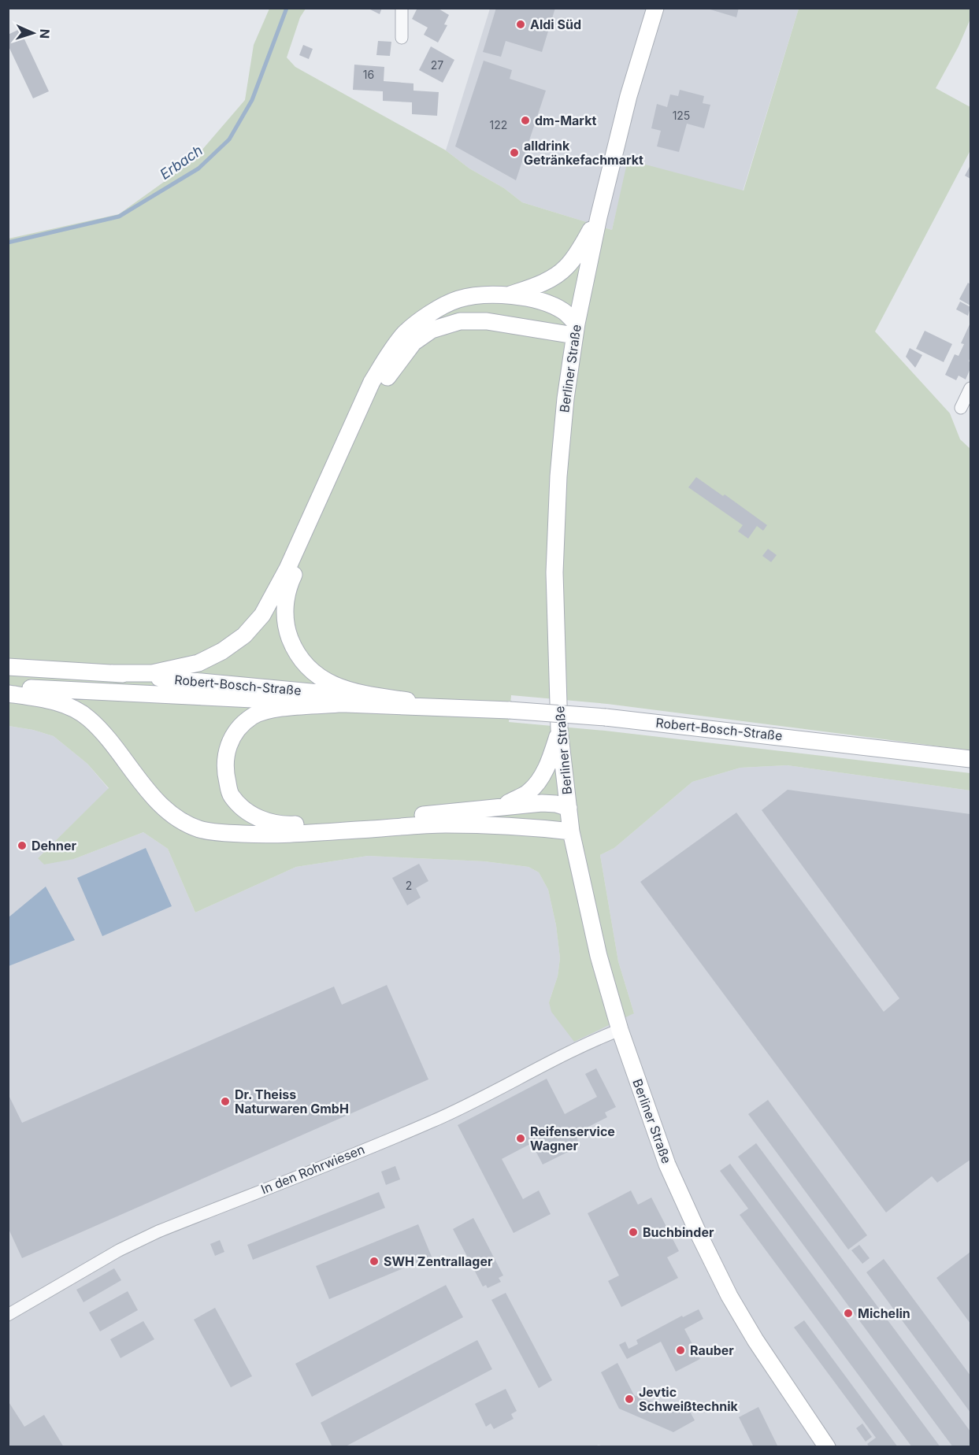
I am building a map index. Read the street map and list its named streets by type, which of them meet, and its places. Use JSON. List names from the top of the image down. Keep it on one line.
{"streets":{"main road":["Berliner Straße","Robert-Bosch-Straße"],"street":["In den Rohrwiesen"]},"crossings":[["Berliner Straße","In den Rohrwiesen"]],"water":["Erbach"],"places":["Aldi Süd","dm-Markt","alldrink Getränkefachmarkt","Dehner","Dr. Theiss Naturwaren GmbH","Reifenservice Wagner","Buchbinder","SWH Zentrallager","Michelin","Rauber","Jevtic Schweißtechnik"],"house_numbers":["27","16","125","122","2"],"north":"right"}
